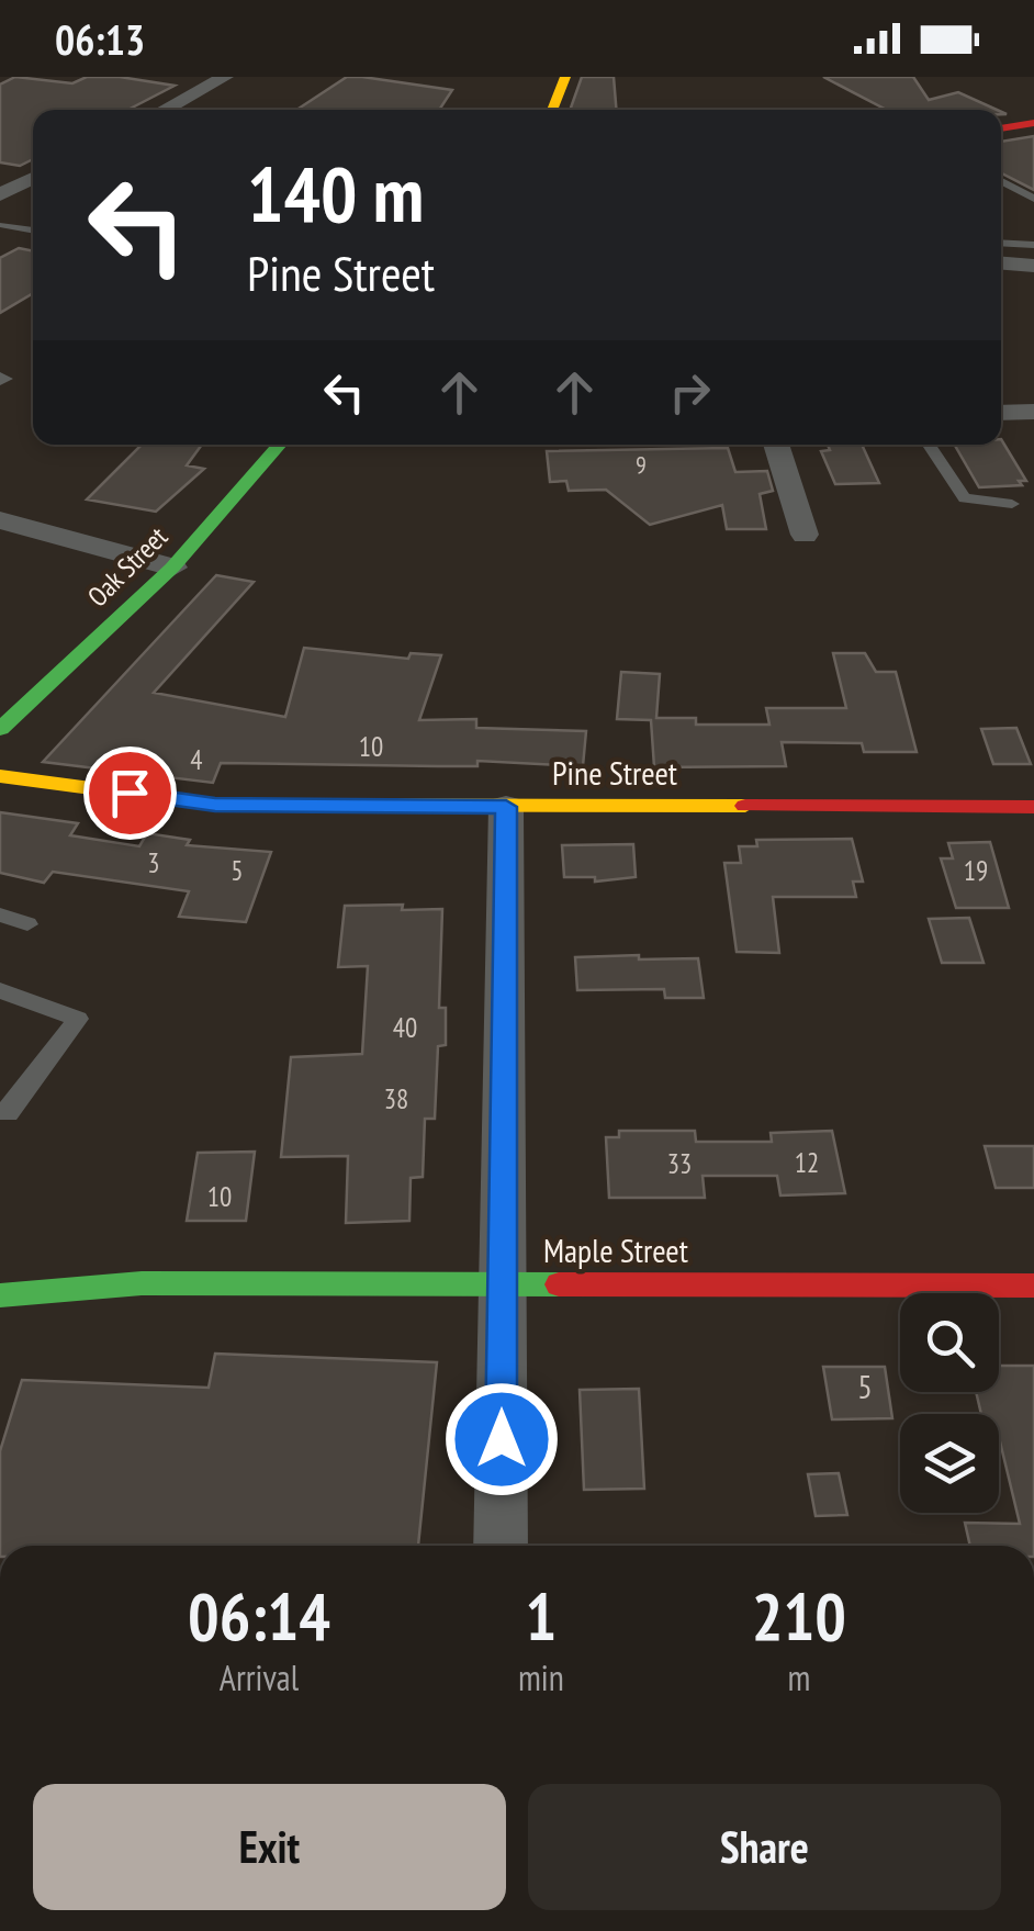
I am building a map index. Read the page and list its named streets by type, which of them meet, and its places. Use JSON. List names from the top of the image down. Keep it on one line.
{"streets":{"street":["Oak Street","Pine Street","Maple Street"]},"house_numbers":["9","10","4","3","5","19","40","38","12","33","10","5"],"page":{"status":"06:13","turn":["140 m","Pine Street"],"eta":["06:14","Arrival","1","min","210","m"],"buttons":["Exit","Share"]}}
